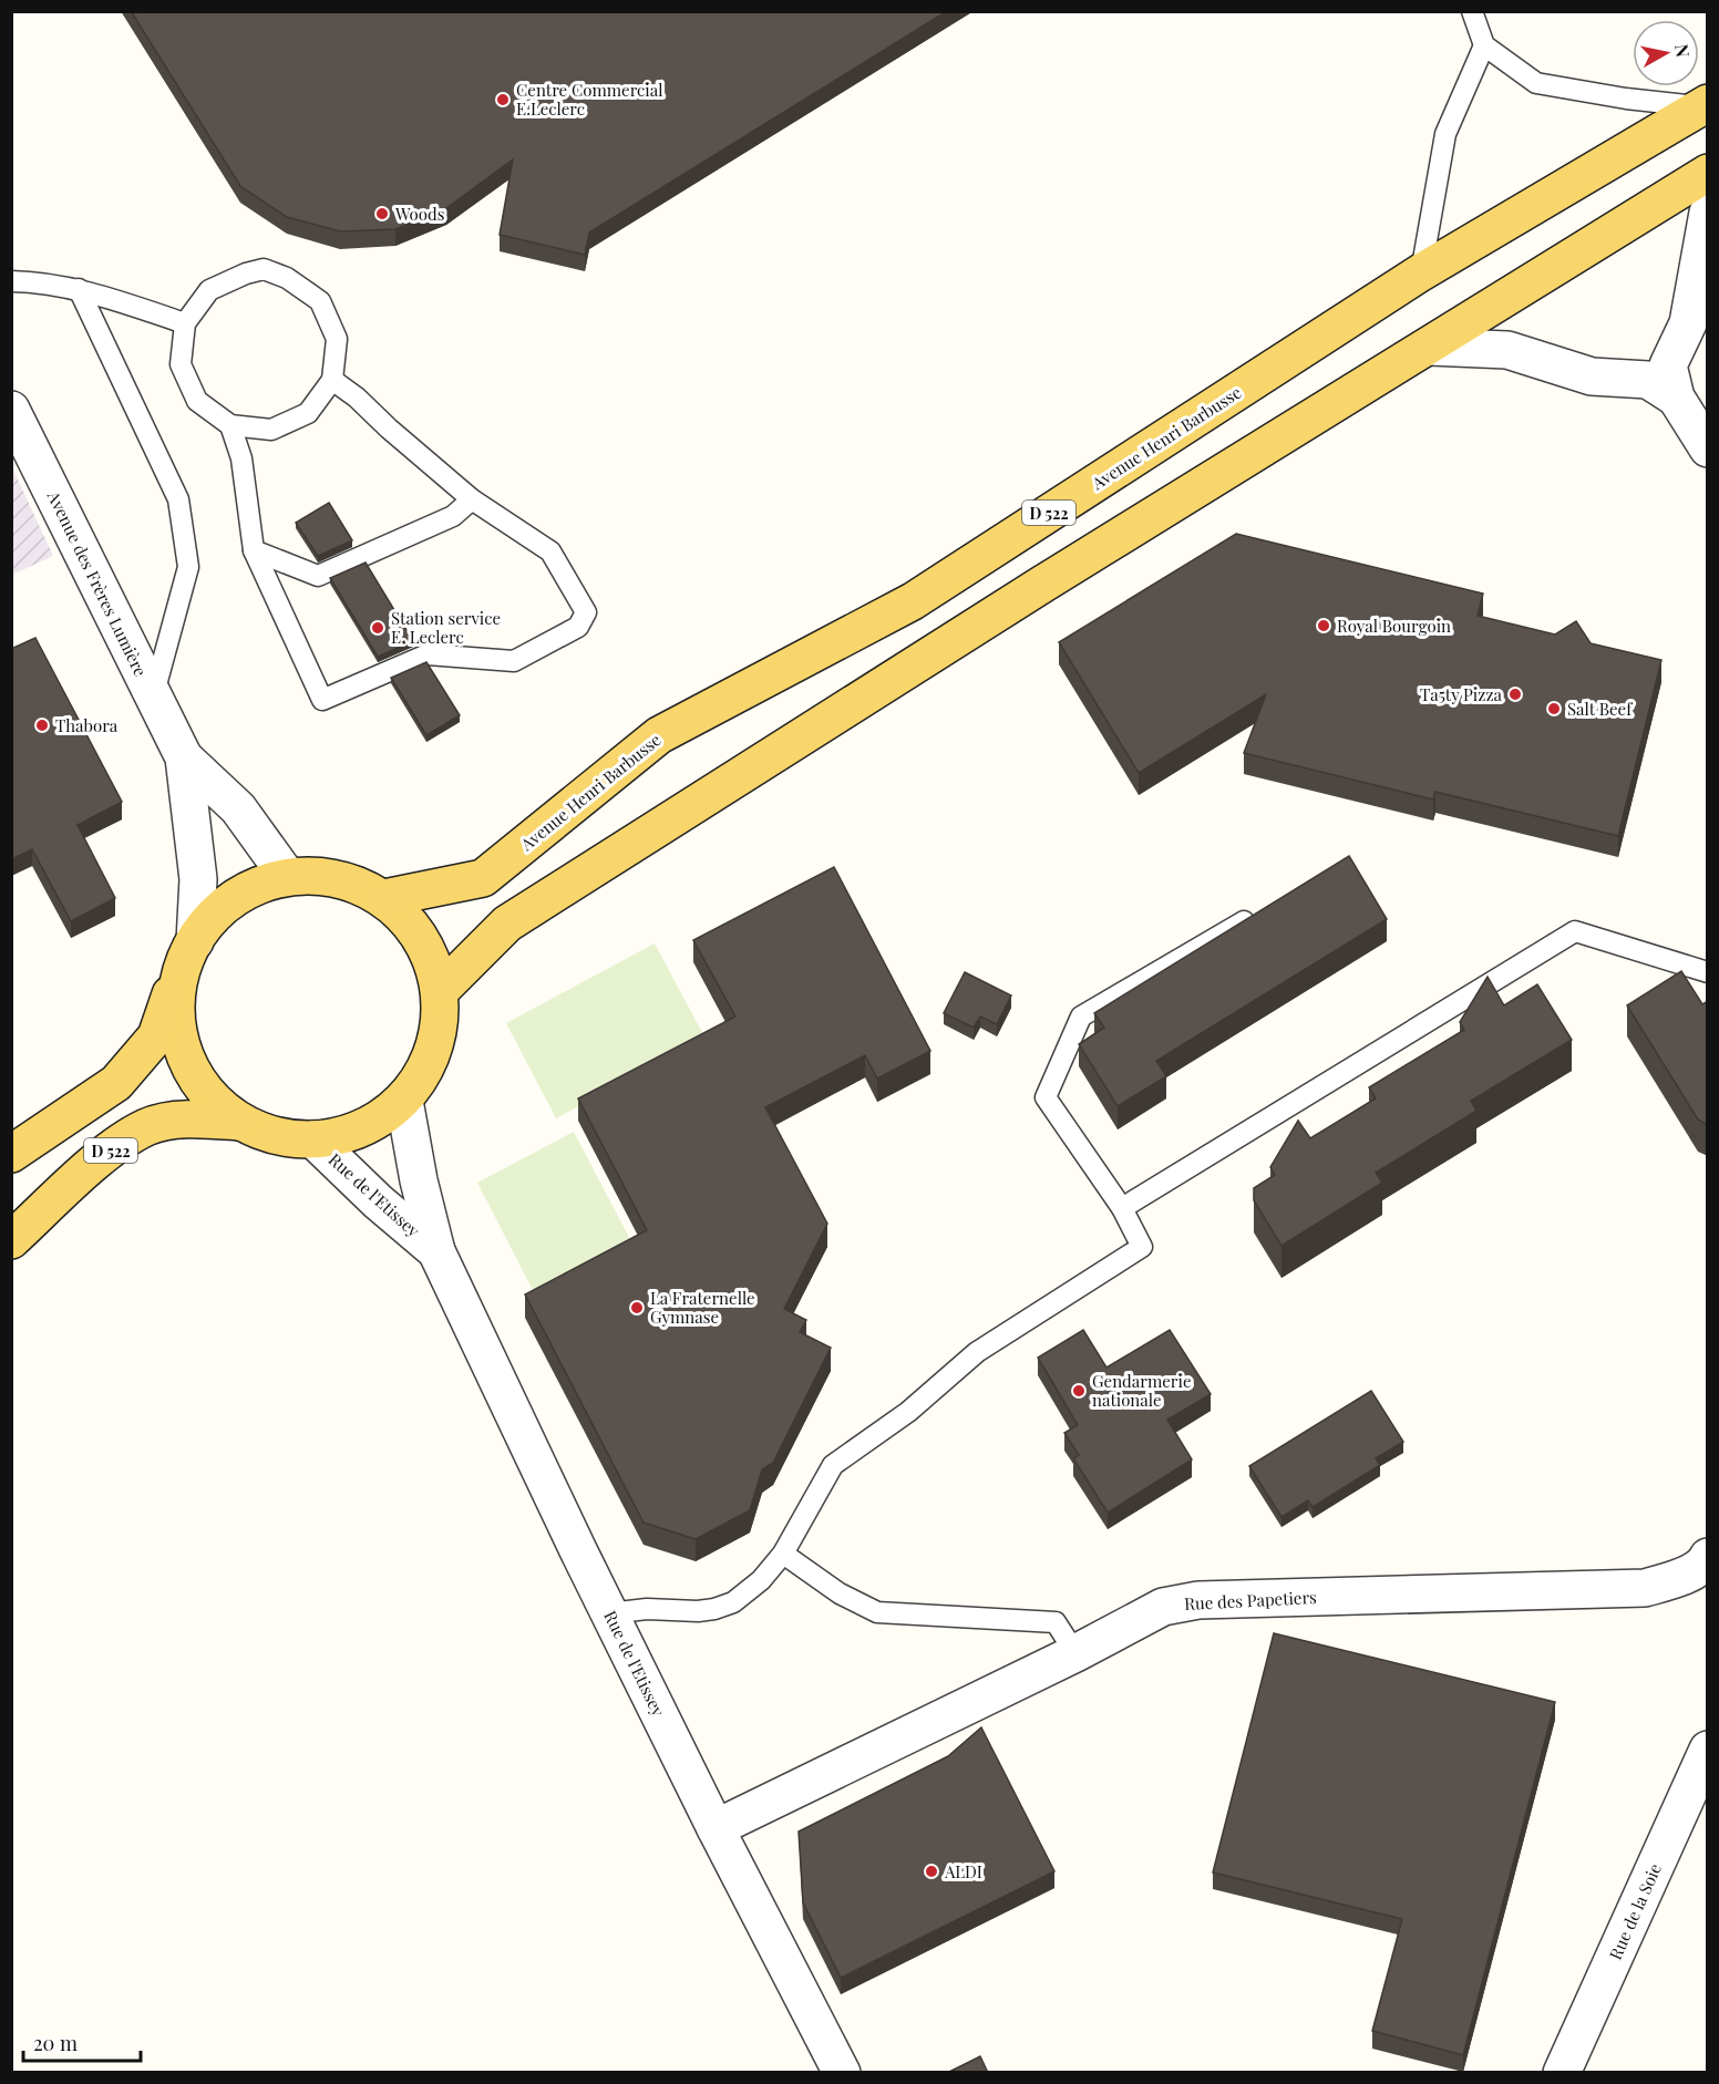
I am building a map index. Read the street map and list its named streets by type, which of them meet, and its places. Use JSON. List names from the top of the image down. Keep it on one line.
{"streets":{"main road":["Avenue Henri Barbusse","D 522"],"street":["Avenue des Frères Lumière","Rue de l'Etissey","Rue des Papetiers","Rue de la Soie"]},"crossings":[["Rue de l'Etissey","Rue des Papetiers"]],"places":["Centre Commercial E.Leclerc","Woods","Royal Bourgoin","Station service E. Leclerc","Ta5ty Pizza","Salt Beef","Thabora","La Fraternelle Gymnase","Gendarmerie nationale","ALDI"],"scale_bar":"20 m","north":"right"}
